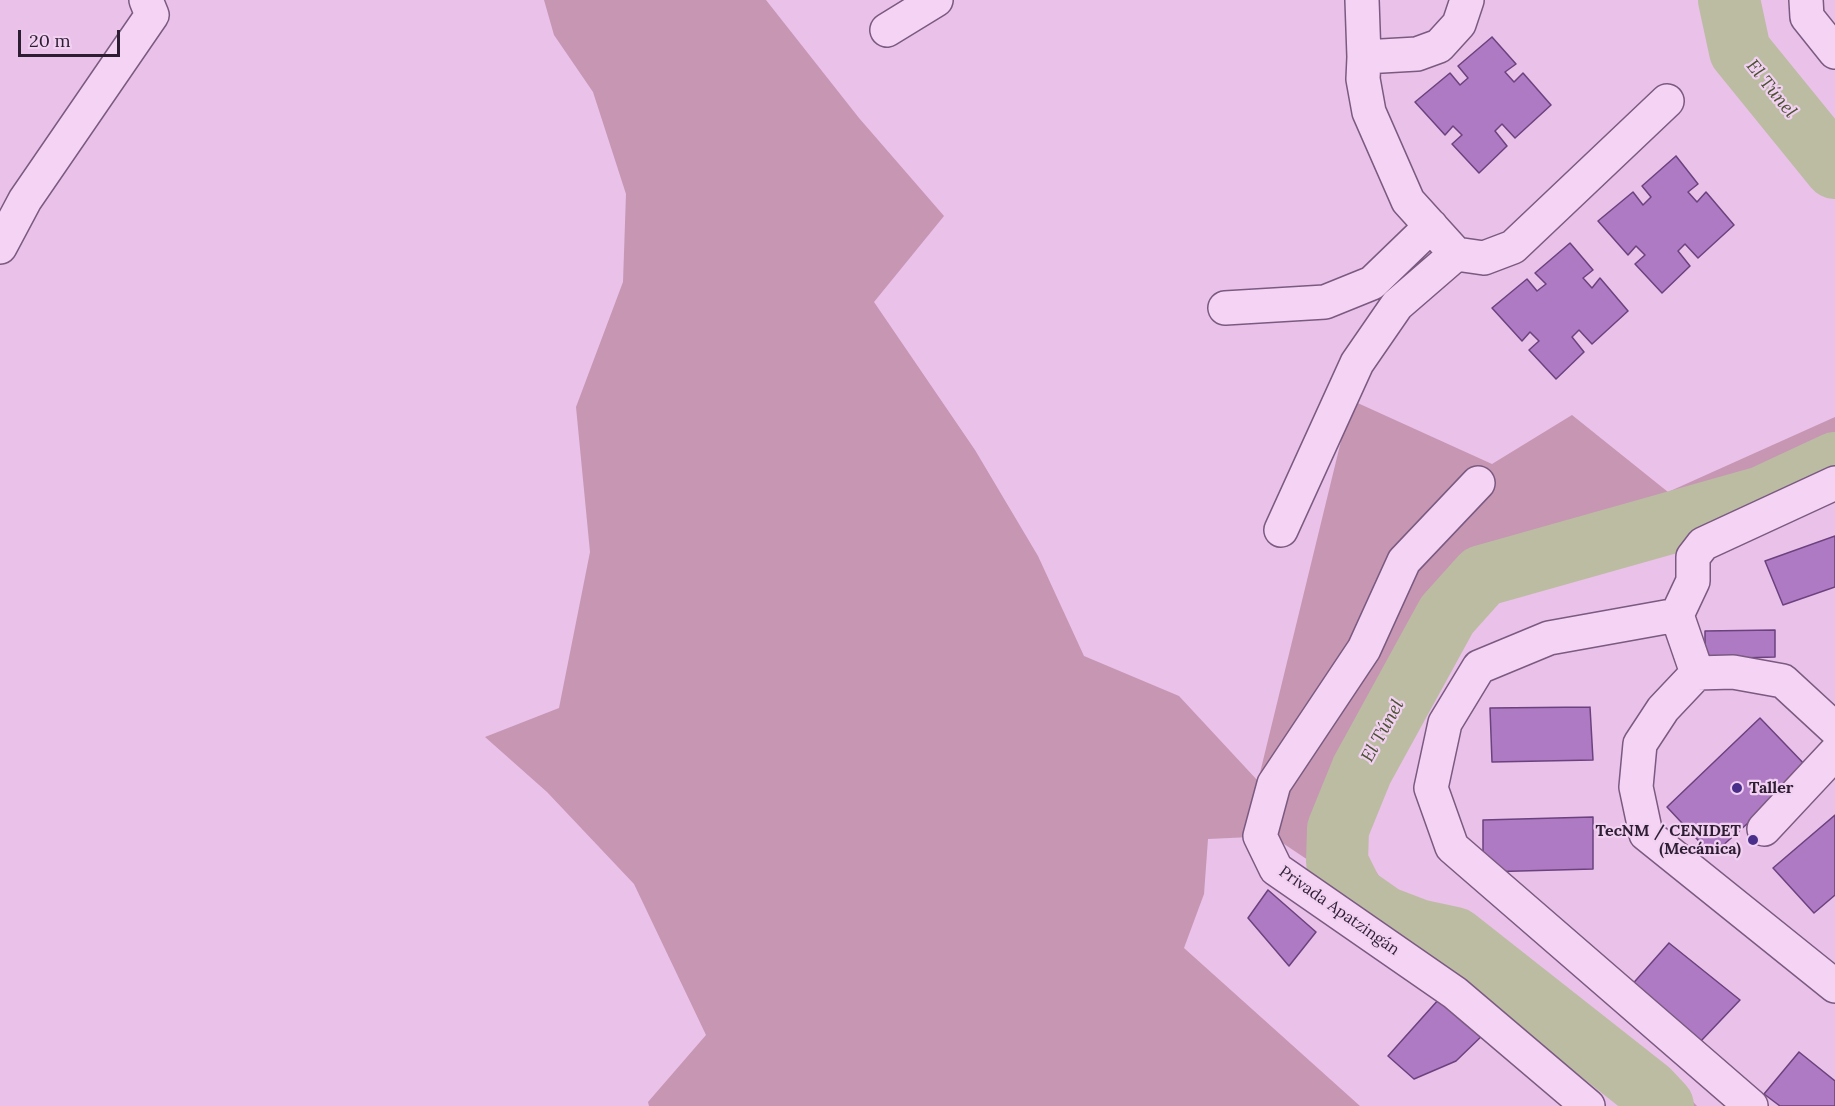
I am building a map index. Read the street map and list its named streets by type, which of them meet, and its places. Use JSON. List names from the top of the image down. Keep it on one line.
{"streets":{"street":["Privada Apatzingán"]},"water":["El Túnel"],"places":["Taller","TecNM / CENIDET (Mecánica)"],"scale_bar":"20 m"}
